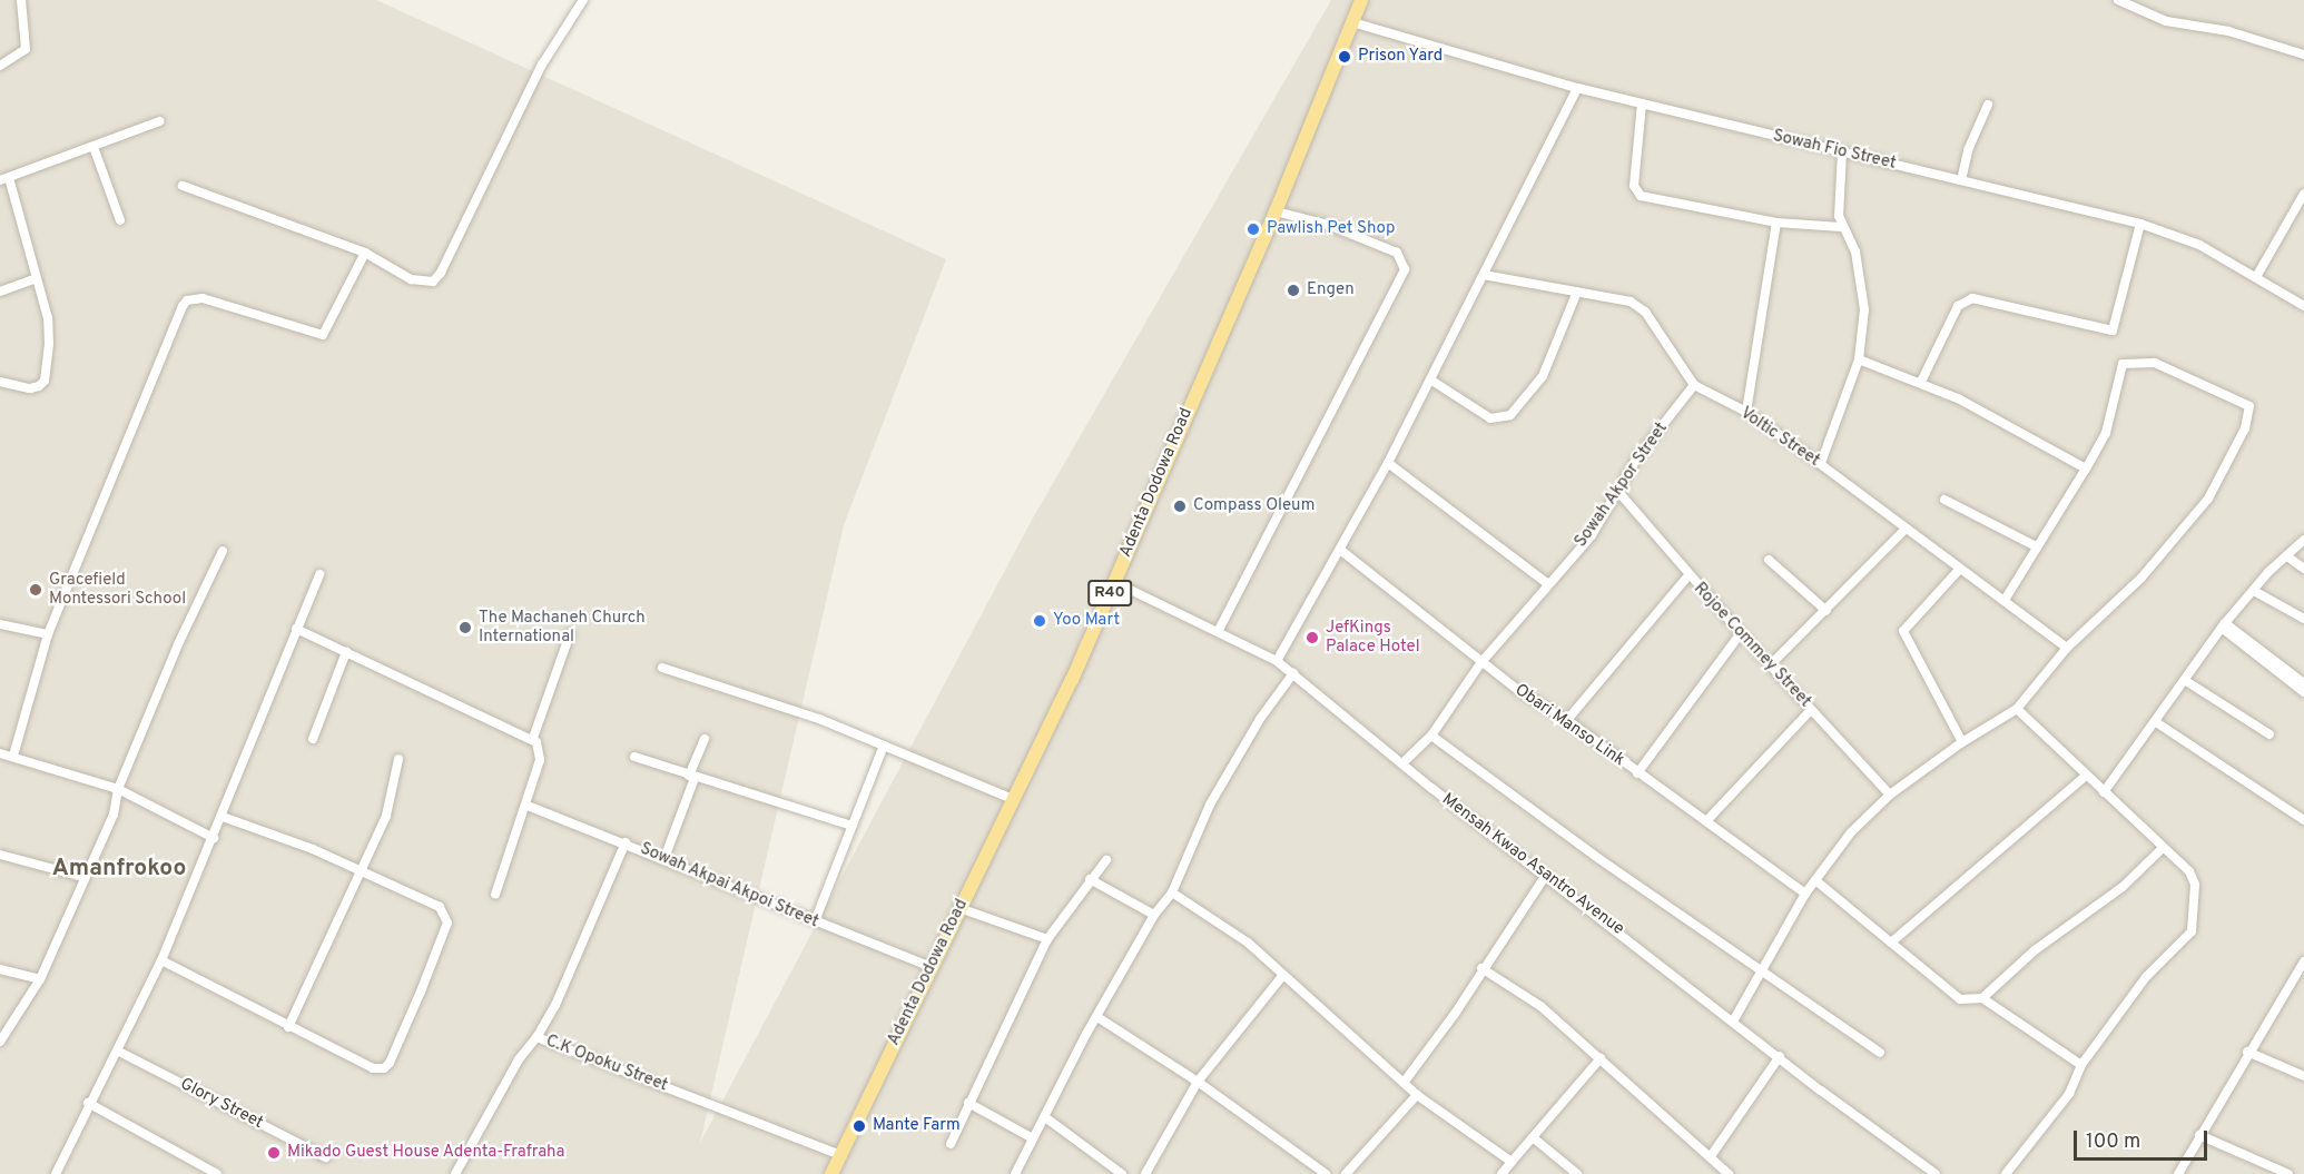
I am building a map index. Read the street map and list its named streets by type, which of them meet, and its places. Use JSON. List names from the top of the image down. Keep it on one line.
{"streets":{"main road":["Adenta Dodowa Road","R40"],"street":["Sowah Fio Street","Voltic Street","Sowah Akpor Street","Rojoe Commey Street","Obari Manso Link","Mensah Kwao Asantro Avenue","Sowah Akpai Akpoi Street","C.K Opoku Street","Glory Street"]},"crossings":[["Sowah Fio Street","Adenta Dodowa Road"],["Voltic Street","Sowah Akpor Street"],["Adenta Dodowa Road","Mensah Kwao Asantro Avenue"],["Adenta Dodowa Road","Sowah Akpai Akpoi Street"],["Adenta Dodowa Road","C.K Opoku Street"],["Sowah Akpor Street","Rojoe Commey Street"],["Sowah Akpor Street","Obari Manso Link"],["Sowah Akpor Street","Mensah Kwao Asantro Avenue"],["Sowah Akpai Akpoi Street","C.K Opoku Street"]],"districts":["Amanfrokoo"],"places":["Prison Yard","Pawlish Pet Shop","Engen","Compass Oleum","Gracefield Montessori School","Yoo Mart","The Machaneh Church International","JefKings Palace Hotel","Mante Farm","Mikado Guest House Adenta-Frafraha"],"scale_bar":"100 m"}
